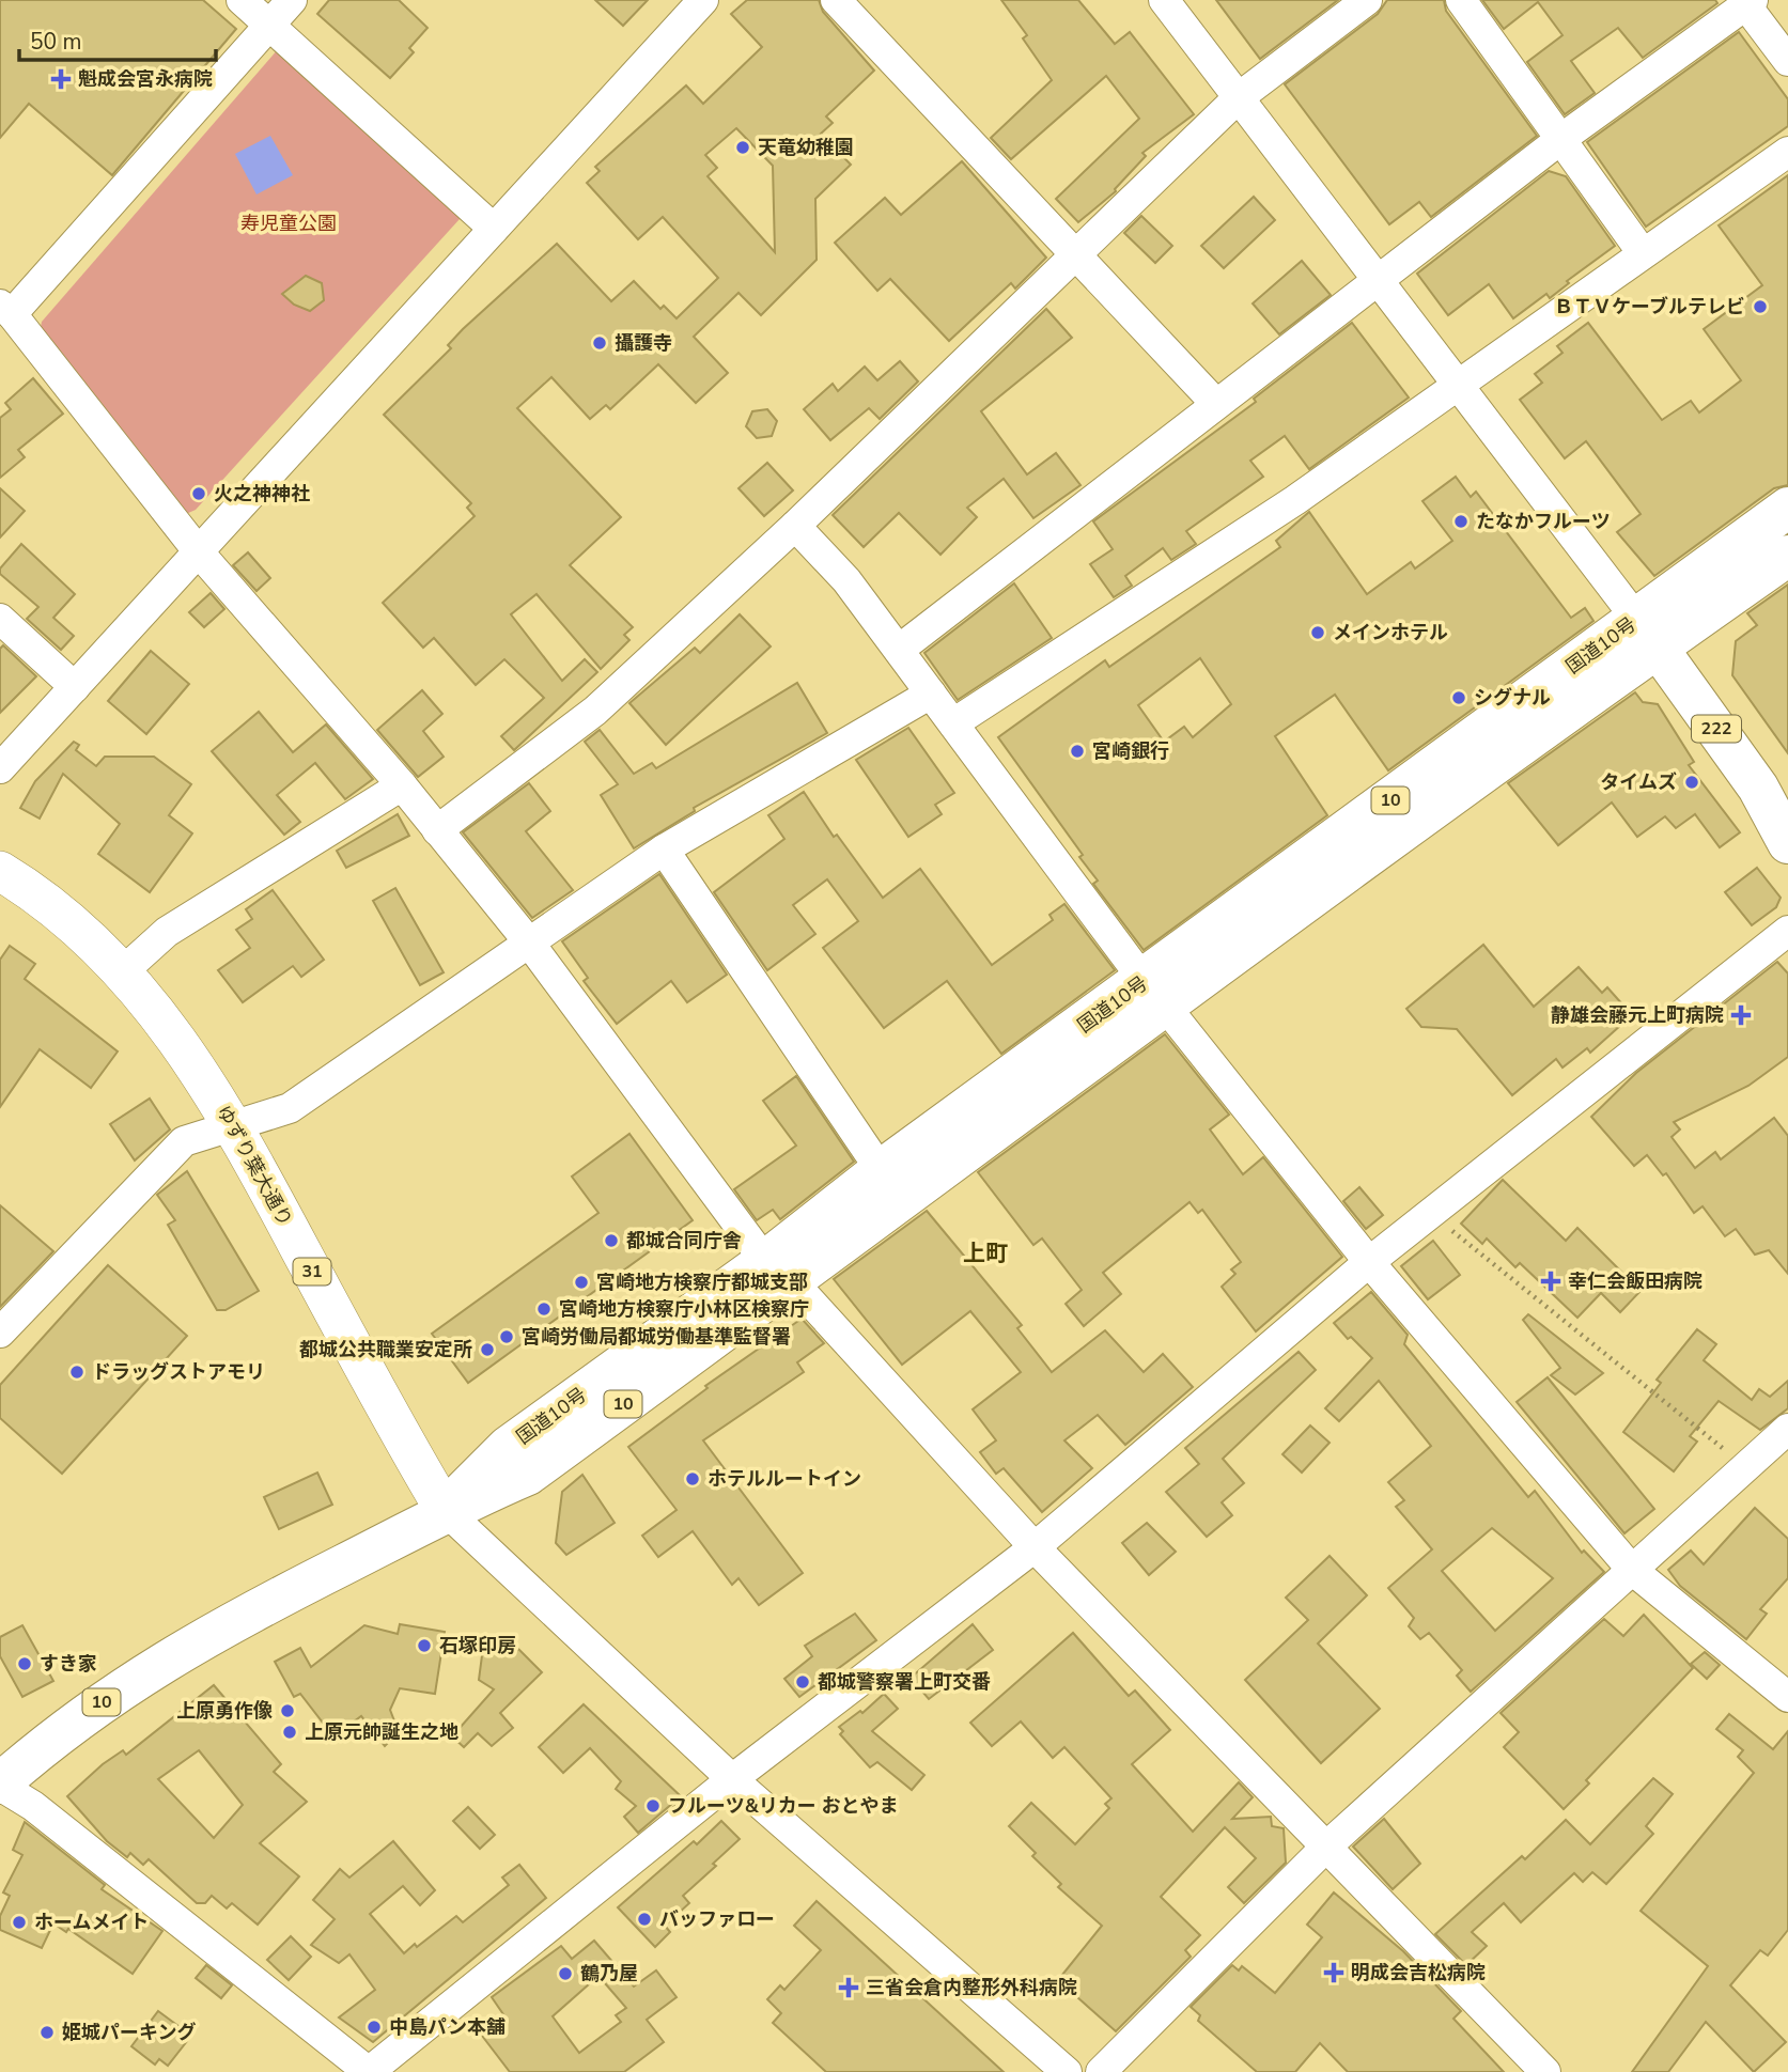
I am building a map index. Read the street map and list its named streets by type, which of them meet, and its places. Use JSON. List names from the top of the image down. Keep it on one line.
{"streets":{"highway":["国道10号","222","10"],"main road":["ゆずり葉大通り","31"]},"crossings":[["国道10号","222"],["国道10号","ゆずり葉大通り"]],"districts":["上町"],"parks":["寿児童公園"],"places":{"health":["魁成会宮永病院","静雄会藤元上町病院","幸仁会飯田病院","明成会吉松病院","三省会倉内整形外科病院"],"other":["天竜幼稚園","ＢＴＶケーブルテレビ","攝護寺","火之神神社","たなかフルーツ","メインホテル","シグナル","宮崎銀行","タイムズ","都城合同庁舎","宮崎地方検察庁都城支部","宮崎地方検察庁小林区検察庁","宮崎労働局都城労働基準監督署","都城公共職業安定所","ドラッグストアモリ","ホテルルートイン","石塚印房","すき家","都城警察署上町交番","上原勇作像","上原元帥誕生之地","フルーツ&リカー おとやま","バッファロー","ホームメイト","鶴乃屋","中島パン本舗","姫城パーキング"]},"scale_bar":"50 m"}
